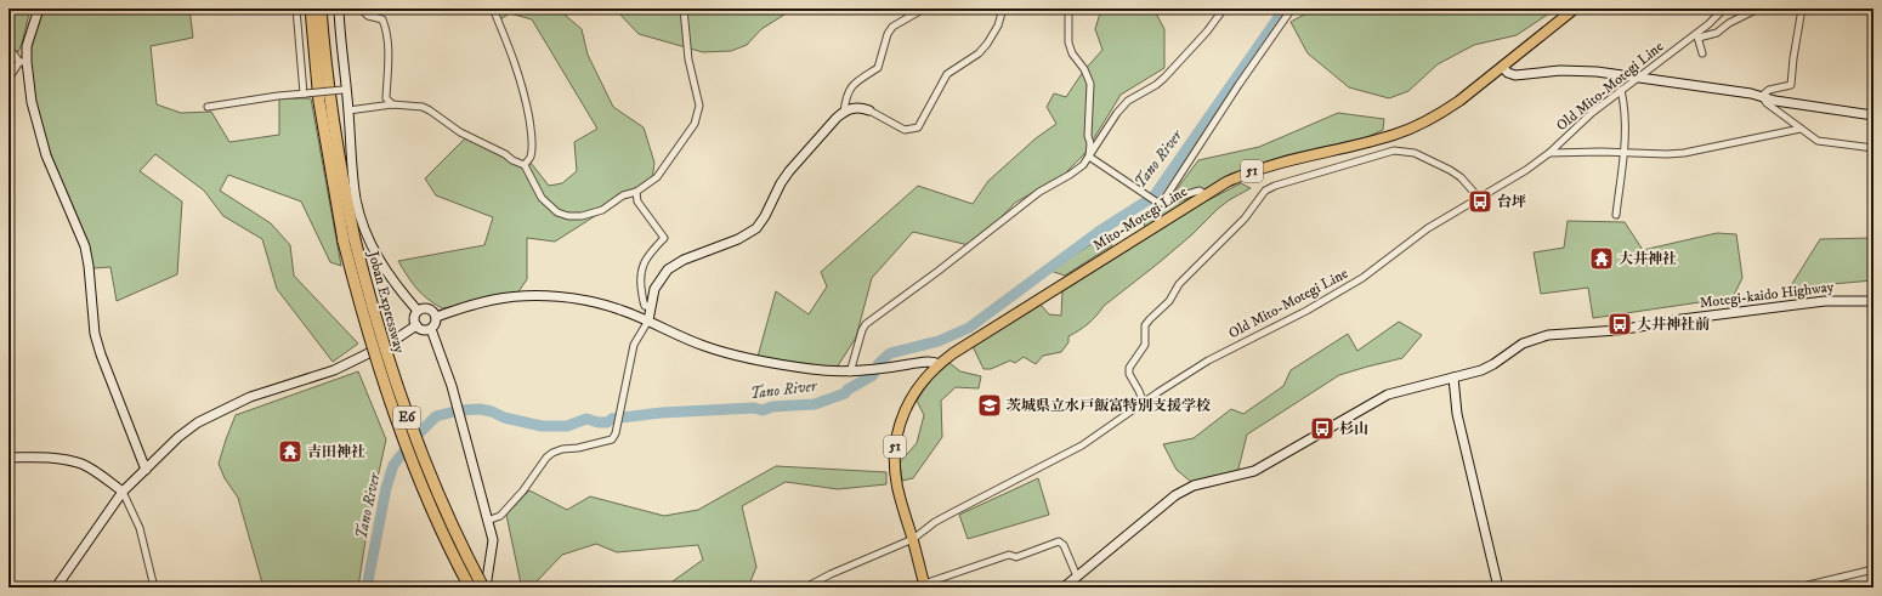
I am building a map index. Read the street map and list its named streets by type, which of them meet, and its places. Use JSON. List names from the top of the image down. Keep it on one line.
{"streets":{"highway":["Joban Expressway","E6"],"main road":["51","Mito-Motegi Line"],"street":["Old Mito-Motegi Line","Motegi-kaido Highway"]},"crossings":[["Old Mito-Motegi Line","Mito-Motegi Line"]],"water":["Tano River"],"places":{"bus stop":["台坪","大井神社前","杉山"],"temple":["大井神社","吉田神社"],"school or university":["茨城県立水戸飯富特別支援学校"]}}
